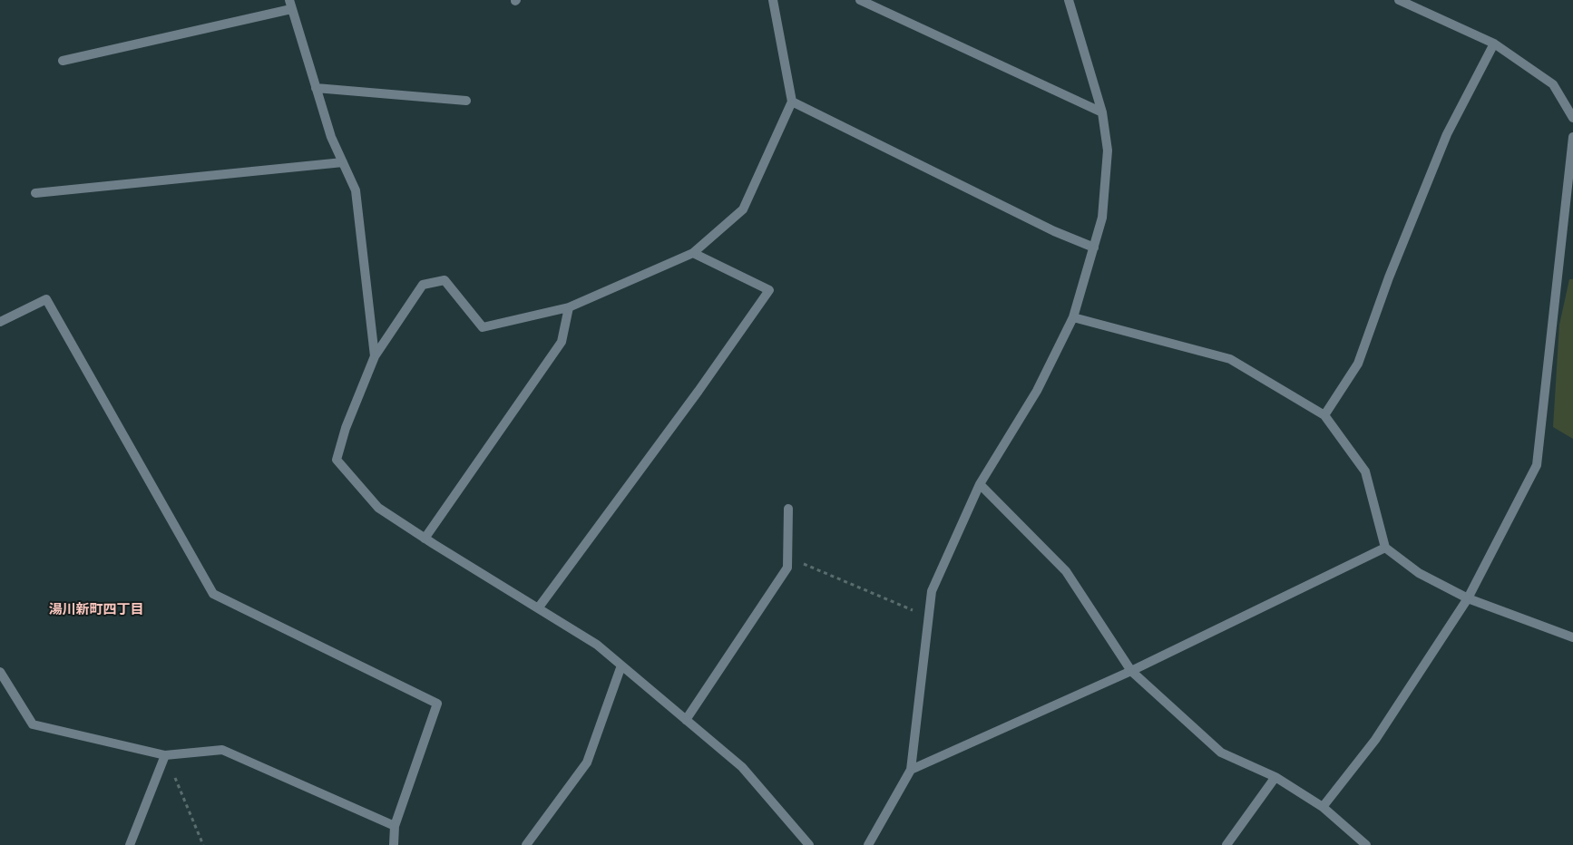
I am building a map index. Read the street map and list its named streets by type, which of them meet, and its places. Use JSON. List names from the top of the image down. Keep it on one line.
{"districts":["湯川新町四丁目"]}
